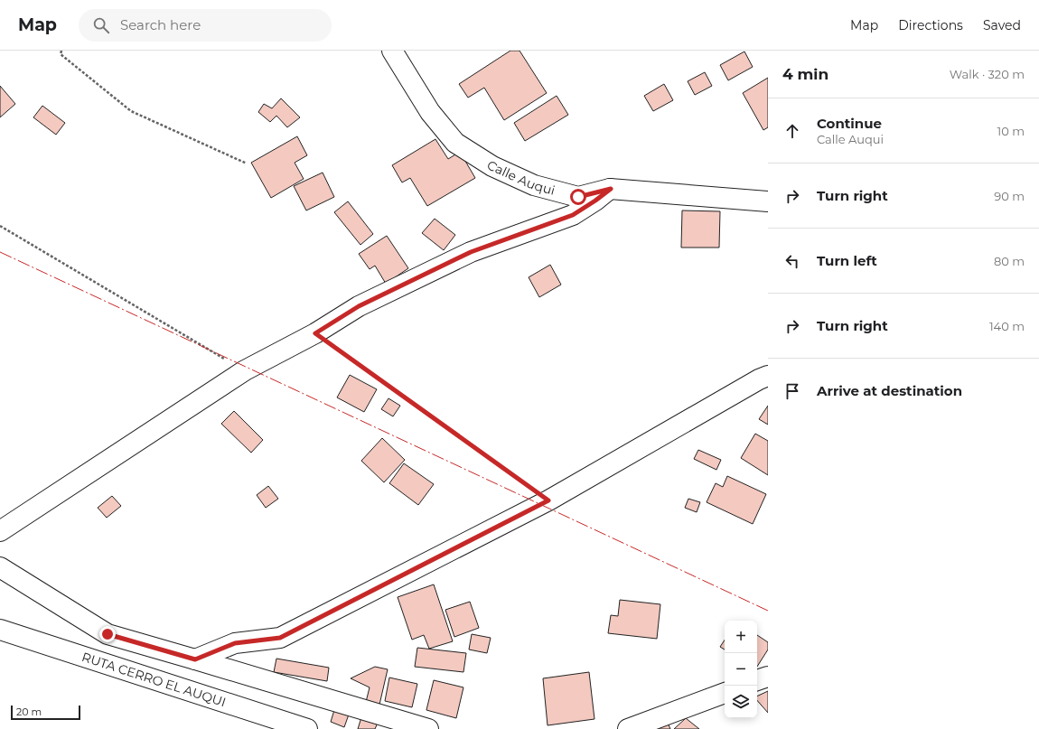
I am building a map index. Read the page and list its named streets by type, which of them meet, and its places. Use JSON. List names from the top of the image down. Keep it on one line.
{"streets":{"street":["Calle Auqui","RUTA CERRO EL AUQUI"]},"scale_bar":"20 m","page":{"header":"Map","search":"Search here","nav":["Map","Directions","Saved"],"heading":["4 min","Walk · 320 m"],"list":[["Continue","Calle Auqui","10 m"],["Turn right","90 m"],["Turn left","80 m"],["Turn right","140 m"],"Arrive at destination"],"map_buttons":["+","−"],"scale":"20 m"}}
